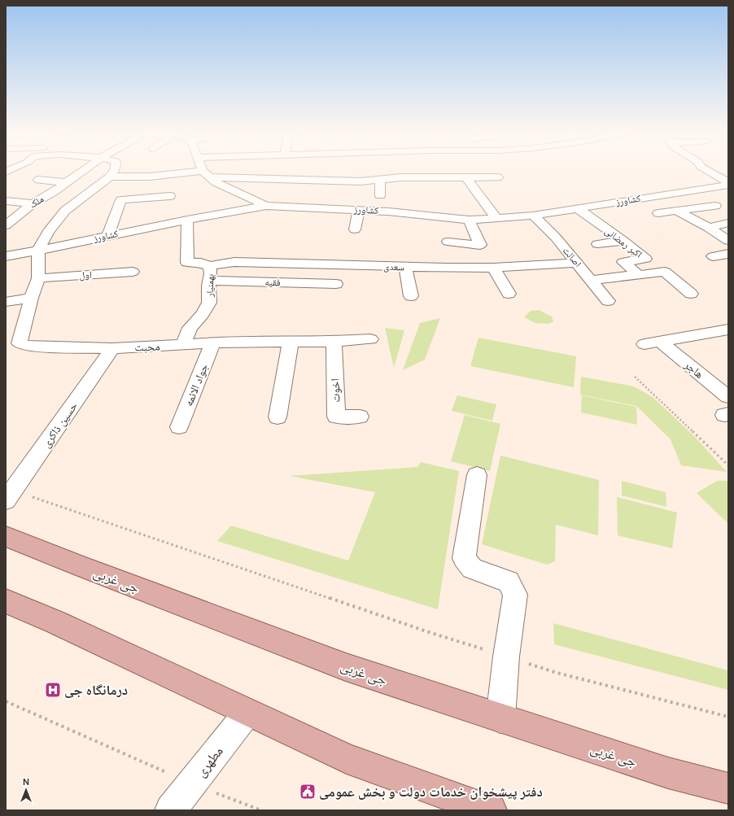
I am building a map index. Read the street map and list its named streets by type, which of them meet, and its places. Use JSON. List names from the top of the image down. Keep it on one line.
{"streets":{"main road":["جی غربی"],"street":["کشاورز","ملک","اکبر رمضانی","اصالت","سعدی","اول","فقیه","بهمنیار","محبت","هاجر","جواد الائمه","اخوت","حسین ذاکری","مطهری"]},"crossings":[["کشاورز","اکبر رمضانی"],["کشاورز","اصالت"],["کشاورز","بهمنیار"],["کشاورز","محبت"],["اکبر رمضانی","اصالت"],["اصالت","سعدی"],["سعدی","بهمنیار"],["اول","محبت"],["فقیه","بهمنیار"],["بهمنیار","محبت"],["محبت","جواد الائمه"],["محبت","اخوت"],["محبت","حسین ذاکری"]],"places":{"hospital":["درمانگاه جی"],"public building":["دفتر پیشخوان خدمات دولت و بخش عمومی"]},"north":"top"}
